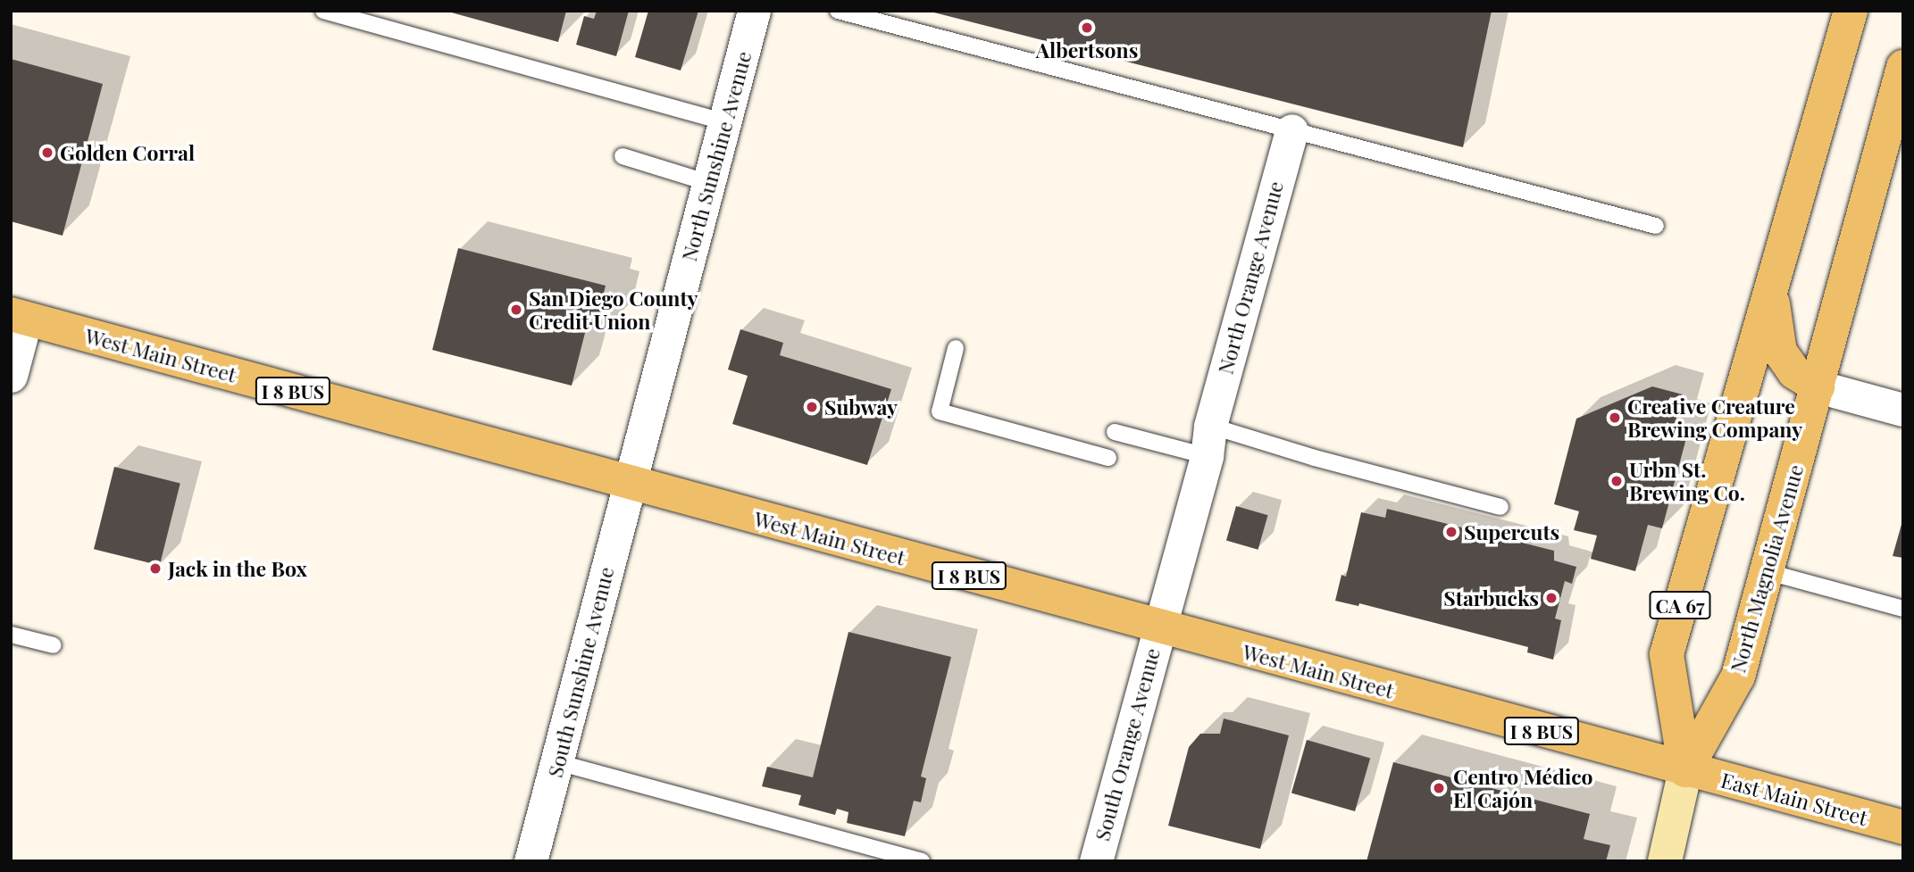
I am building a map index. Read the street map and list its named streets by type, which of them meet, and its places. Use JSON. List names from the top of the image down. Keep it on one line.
{"streets":{"main road":["West Main Street","I 8 BUS","North Magnolia Avenue","CA 67","East Main Street"],"street":["North Sunshine Avenue","North Orange Avenue","South Sunshine Avenue","South Orange Avenue"]},"crossings":[["North Sunshine Avenue","West Main Street"],["North Sunshine Avenue","South Sunshine Avenue"],["North Orange Avenue","West Main Street"],["North Orange Avenue","South Orange Avenue"],["West Main Street","North Magnolia Avenue"],["West Main Street","CA 67"],["West Main Street","South Sunshine Avenue"],["West Main Street","South Orange Avenue"],["West Main Street","East Main Street"],["North Magnolia Avenue","CA 67"],["North Magnolia Avenue","East Main Street"],["CA 67","East Main Street"]],"places":["Albertsons","Golden Corral","San Diego County Credit Union","Subway","Creative Creature Brewing Company","Urbn St. Brewing Co.","Supercuts","Jack in the Box","Starbucks","Centro Médico El Cajón"]}
